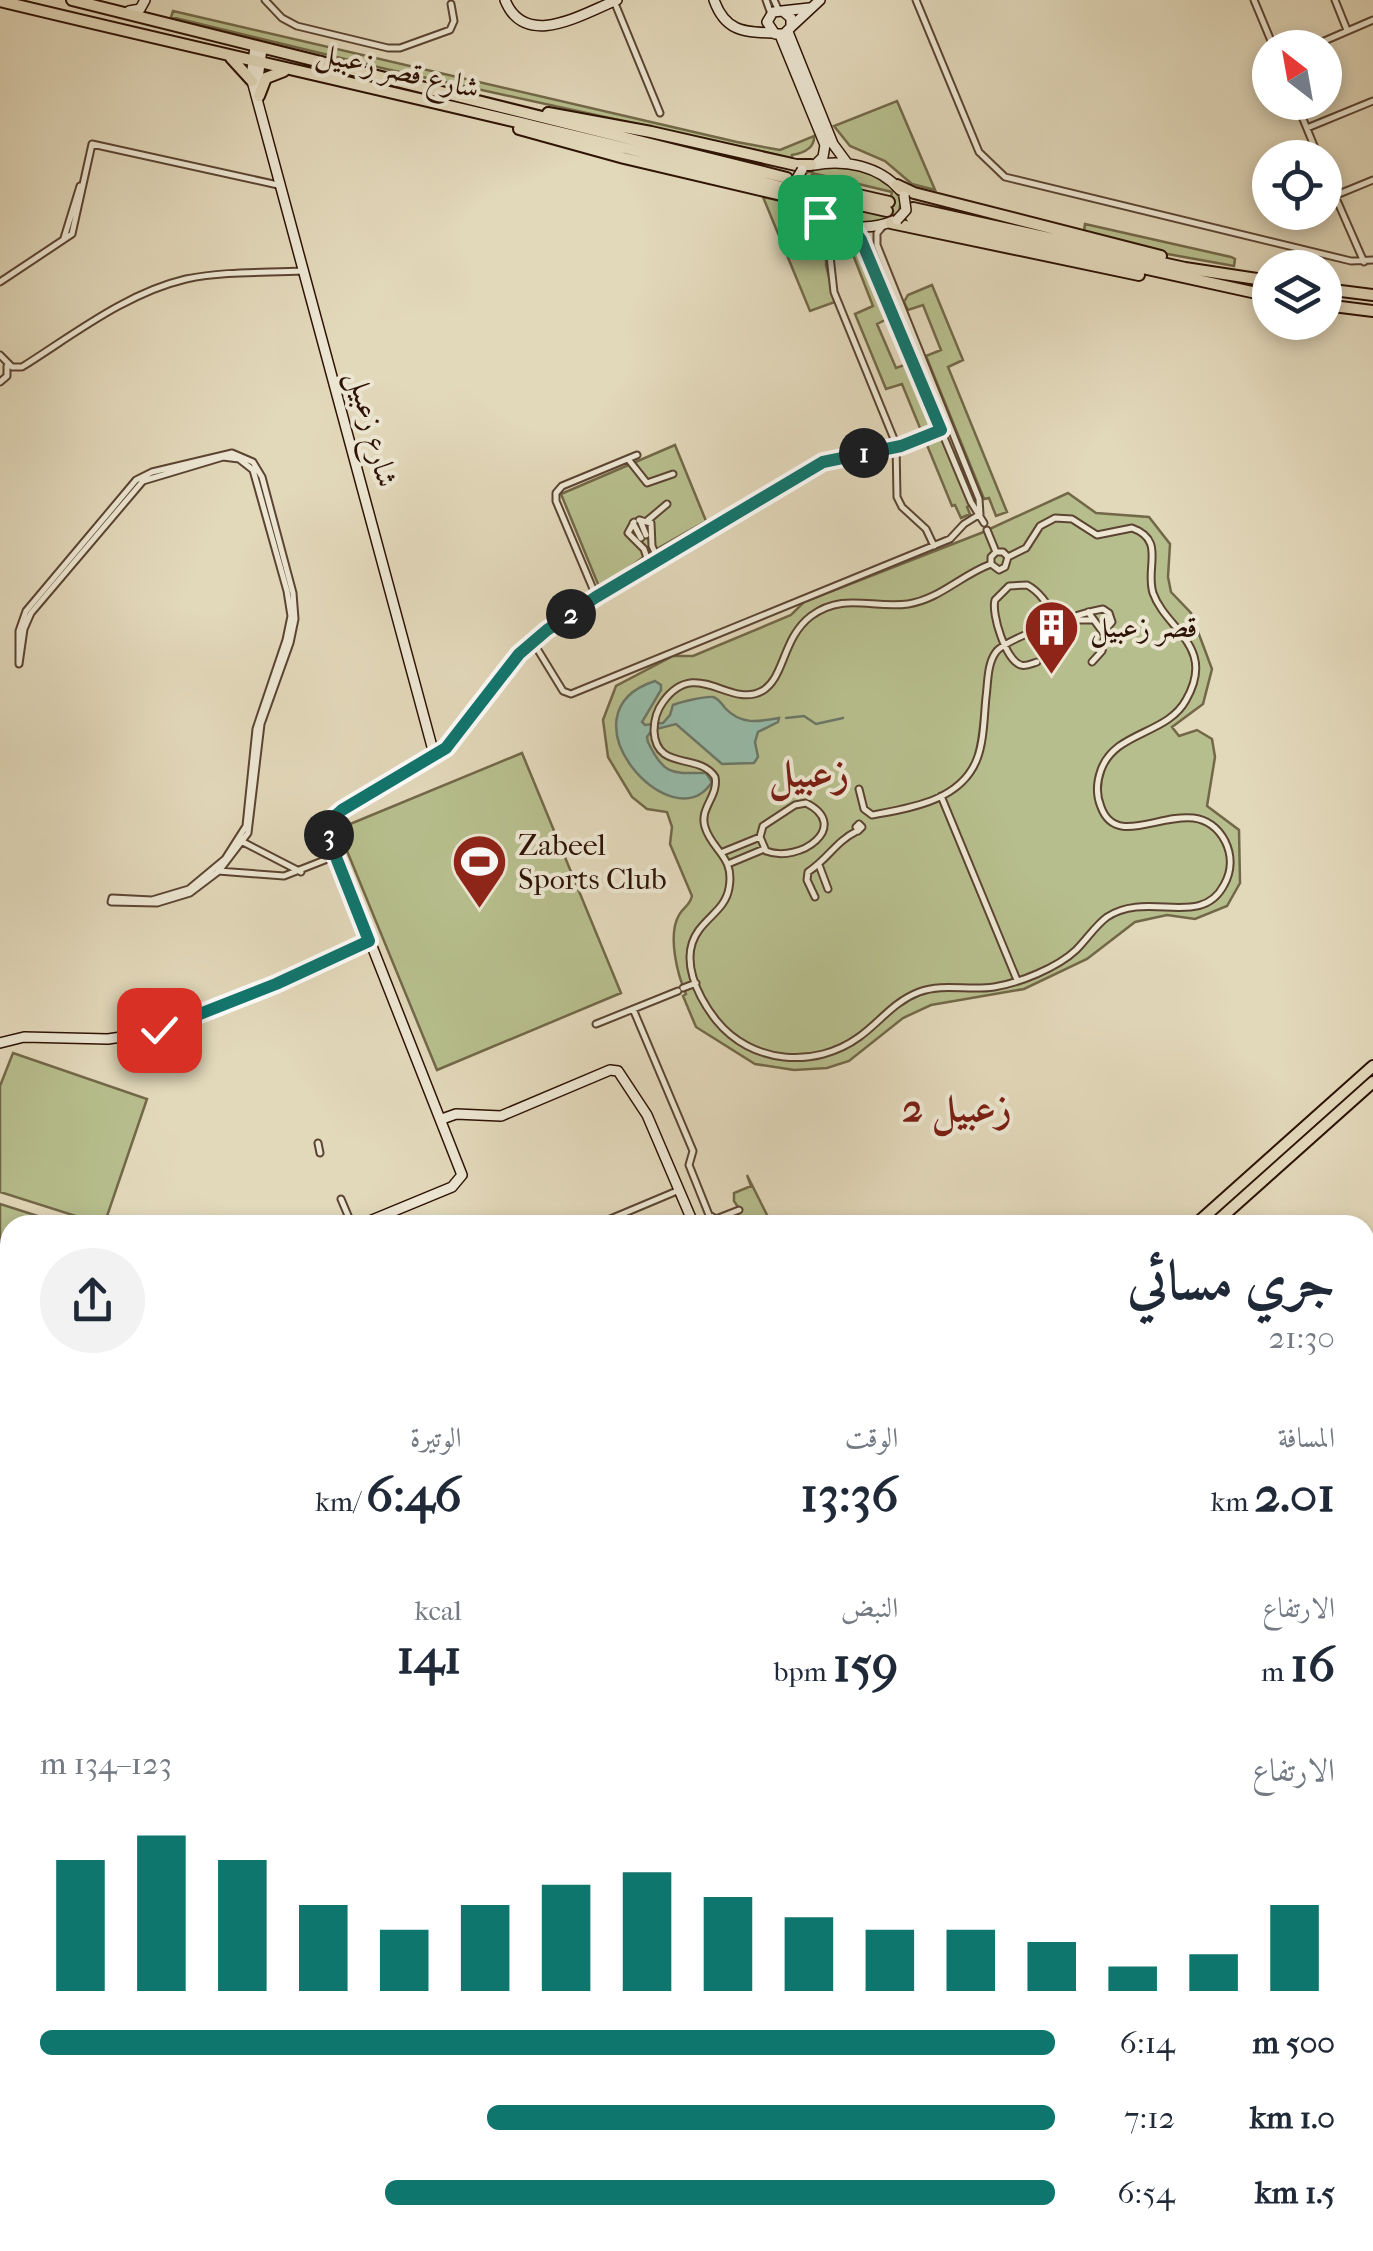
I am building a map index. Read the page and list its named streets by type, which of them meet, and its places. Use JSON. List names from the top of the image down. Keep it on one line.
{"streets":{"main road":["شارع قصر زعبيل"],"street":["شارع زعبيل"]},"crossings":[["شارع قصر زعبيل","شارع زعبيل"]],"districts":["زعبيل","زعبيل 2"],"places":{"building":["قصر زعبيل"],"sports":["Zabeel Sports Club"]},"north":"top left","page":{"pins":["1","2","3"],"heading":["جري مسائي","21:30"],"stats":[["المسافة","2.01 km"],["الوقت","13:36"],["الوتيرة","6:46 /km"],["الارتفاع","16 m"],["النبض","159 bpm"],["kcal","141"]],"chart":["الارتفاع","123–134 m"],"list":[{"name":"500 m","note":"6:14"},{"name":"1.0 km","note":"7:12"},{"name":"1.5 km","note":"6:54"}]}}
